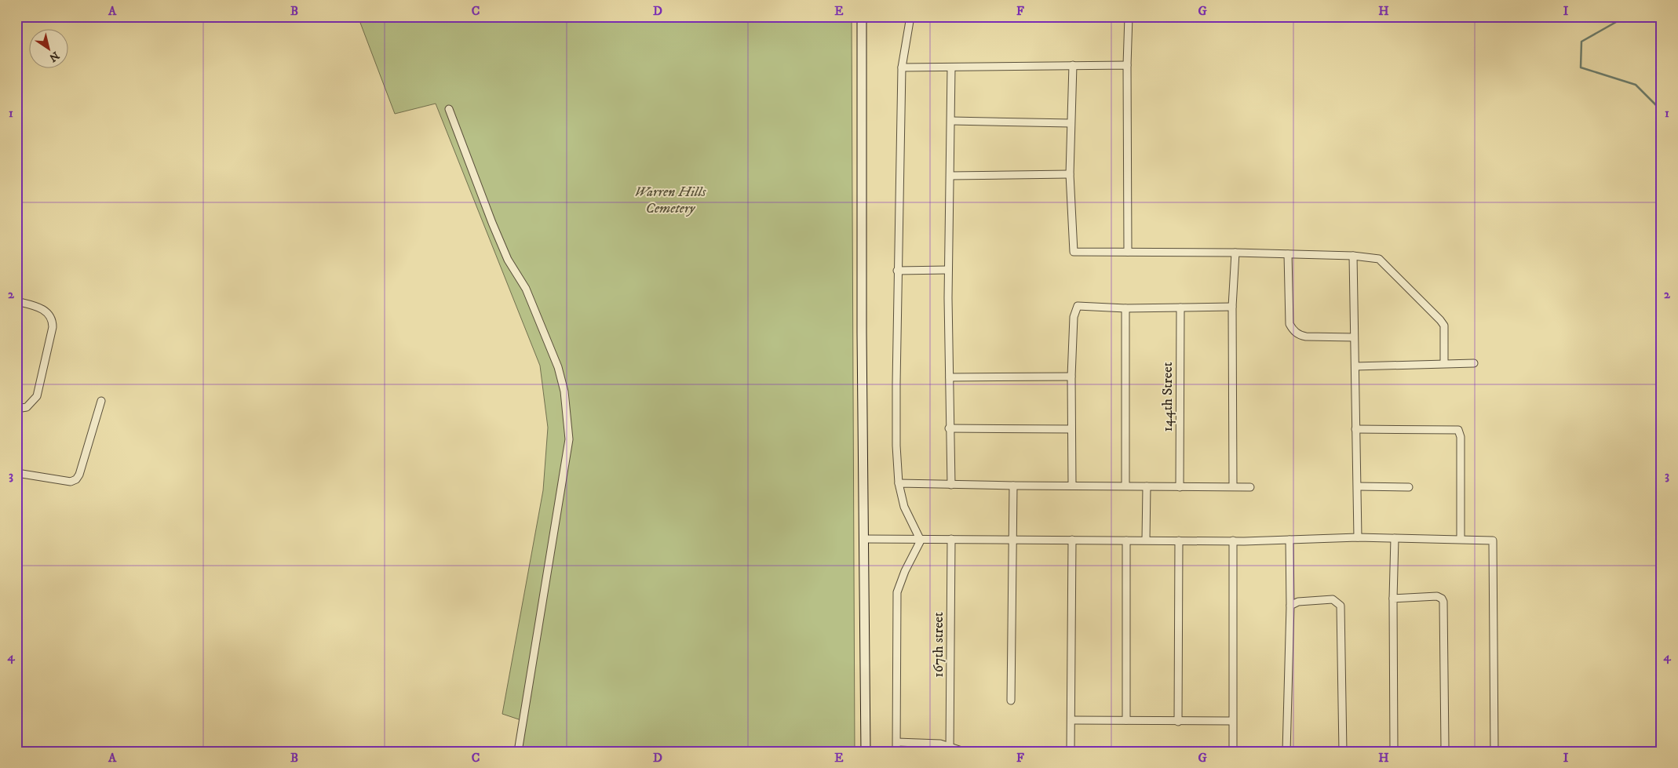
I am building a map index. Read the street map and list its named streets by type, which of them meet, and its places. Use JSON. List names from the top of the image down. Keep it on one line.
{"streets":{"street":["144th Street","167th street"]},"parks":["Warren Hills Cemetery"],"north":"bottom right","grid":{"columns":["A","B","C","D","E","F","G","H","I"],"rows":["1","2","3","4"]}}
